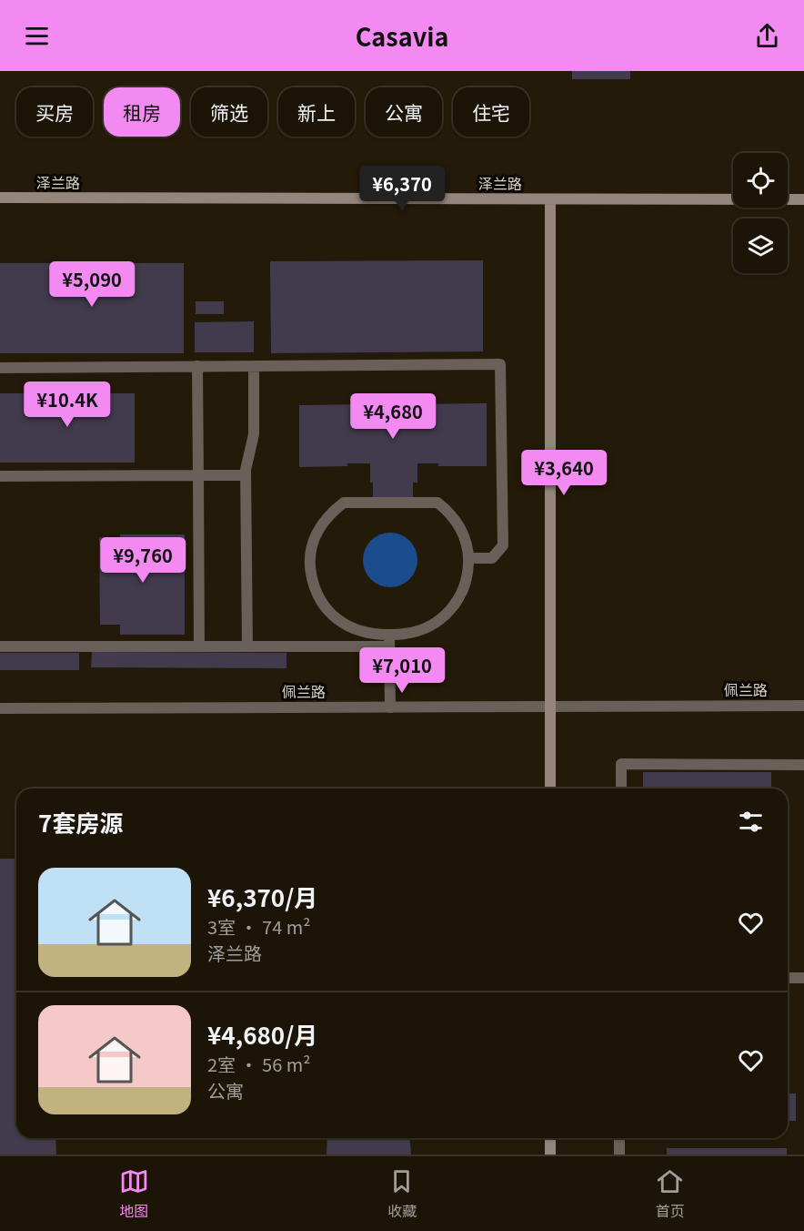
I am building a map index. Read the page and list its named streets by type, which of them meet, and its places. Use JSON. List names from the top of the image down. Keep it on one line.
{"streets":{"street":["泽兰路","佩兰路"]},"page":{"header":"Casavia","chip":["买房","租房","筛选","新上","公寓","住宅"],"price":["¥6,370","¥5,090","¥10.4K","¥4,680","¥3,640","¥9,760","¥7,010"],"heading":"7套房源","list":[{"name":"¥6,370/月","note":"3室 · 74 m² · 泽兰路"},{"name":"¥4,680/月","note":"2室 · 56 m² · 公寓"}],"tabs":["地图","收藏","首页"]}}
